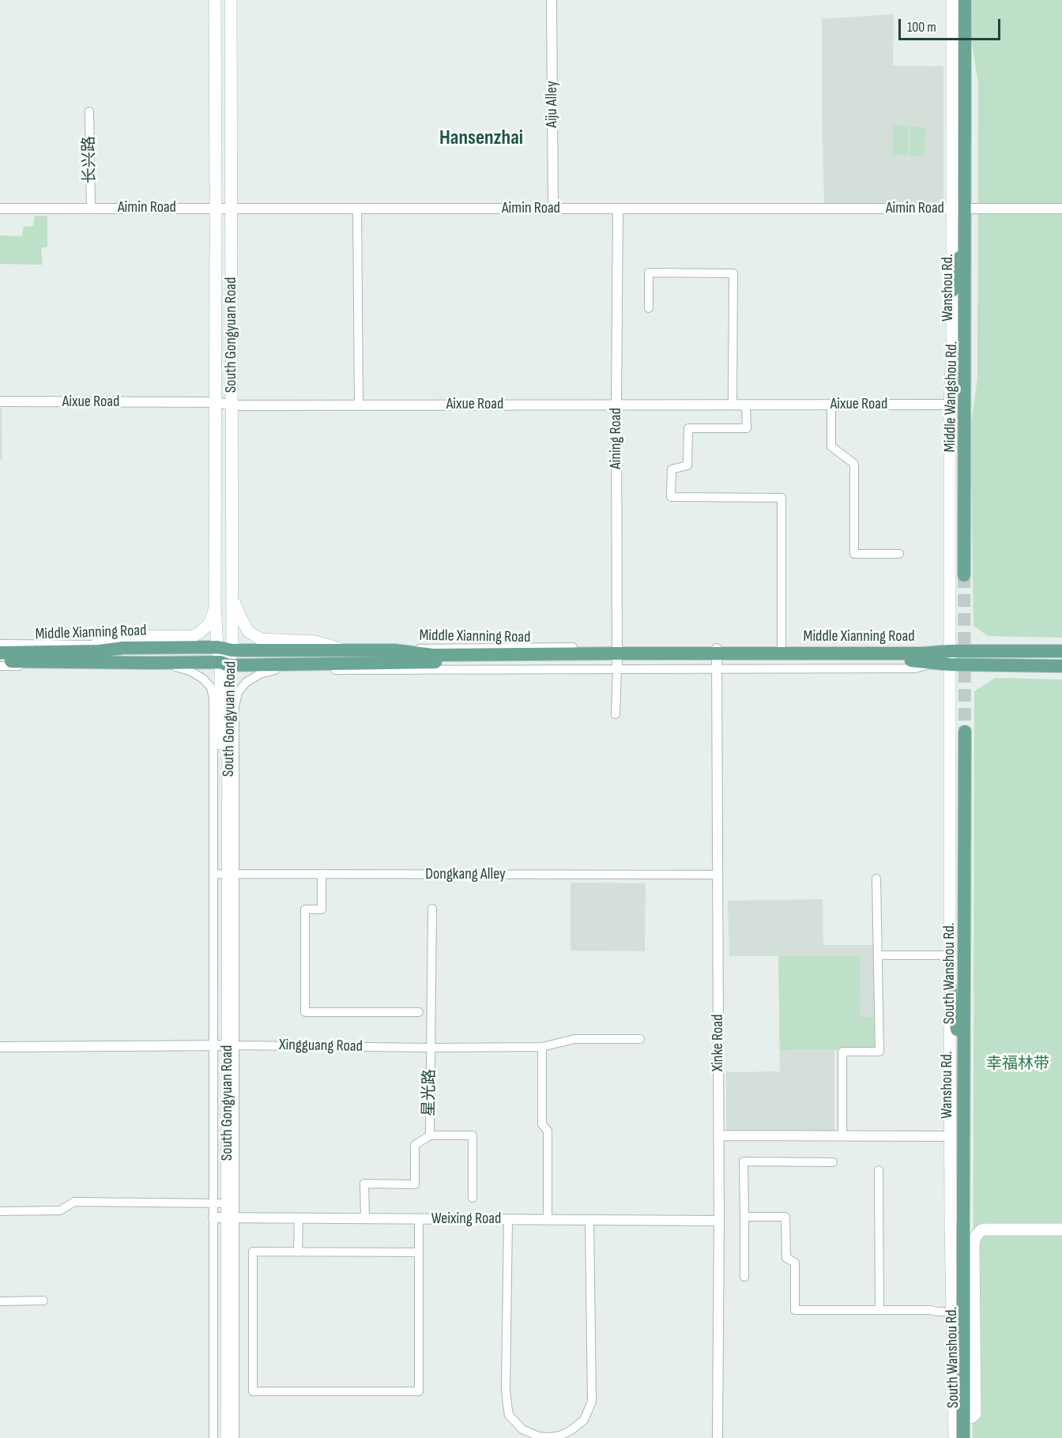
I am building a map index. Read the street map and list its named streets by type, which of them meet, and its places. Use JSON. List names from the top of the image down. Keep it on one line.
{"streets":{"main road":["Wanshou Rd.","South Gongyuan Road","Middle Wangshou Rd.","Middle Xianning Road","South Wanshou Rd."],"street":["Aiju Alley","长兴路","Aimin Road","Aixue Road","Aining Road","Dongkang Alley","Xinke Road","Xingguang Road","星光路","Weixing Road"]},"crossings":[["Aiju Alley","Aimin Road"],["长兴路","Aimin Road"],["Aimin Road","Wanshou Rd."],["Aimin Road","South Gongyuan Road"],["Aimin Road","Middle Wangshou Rd."],["Aimin Road","Aining Road"],["Wanshou Rd.","Middle Wangshou Rd."],["South Gongyuan Road","Aixue Road"],["South Gongyuan Road","Middle Xianning Road"],["South Gongyuan Road","Dongkang Alley"],["South Gongyuan Road","Xingguang Road"],["South Gongyuan Road","Weixing Road"],["Middle Wangshou Rd.","Aixue Road"],["Middle Wangshou Rd.","Middle Xianning Road"],["Middle Wangshou Rd.","South Wanshou Rd."],["Aixue Road","Aining Road"],["Aining Road","Middle Xianning Road"],["Middle Xianning Road","South Wanshou Rd."],["Middle Xianning Road","Xinke Road"],["Dongkang Alley","Xinke Road"],["Xinke Road","Weixing Road"],["Xingguang Road","星光路"],["星光路","Weixing Road"]],"districts":["Hansenzhai"],"parks":["幸福林带"],"scale_bar":"100 m"}
